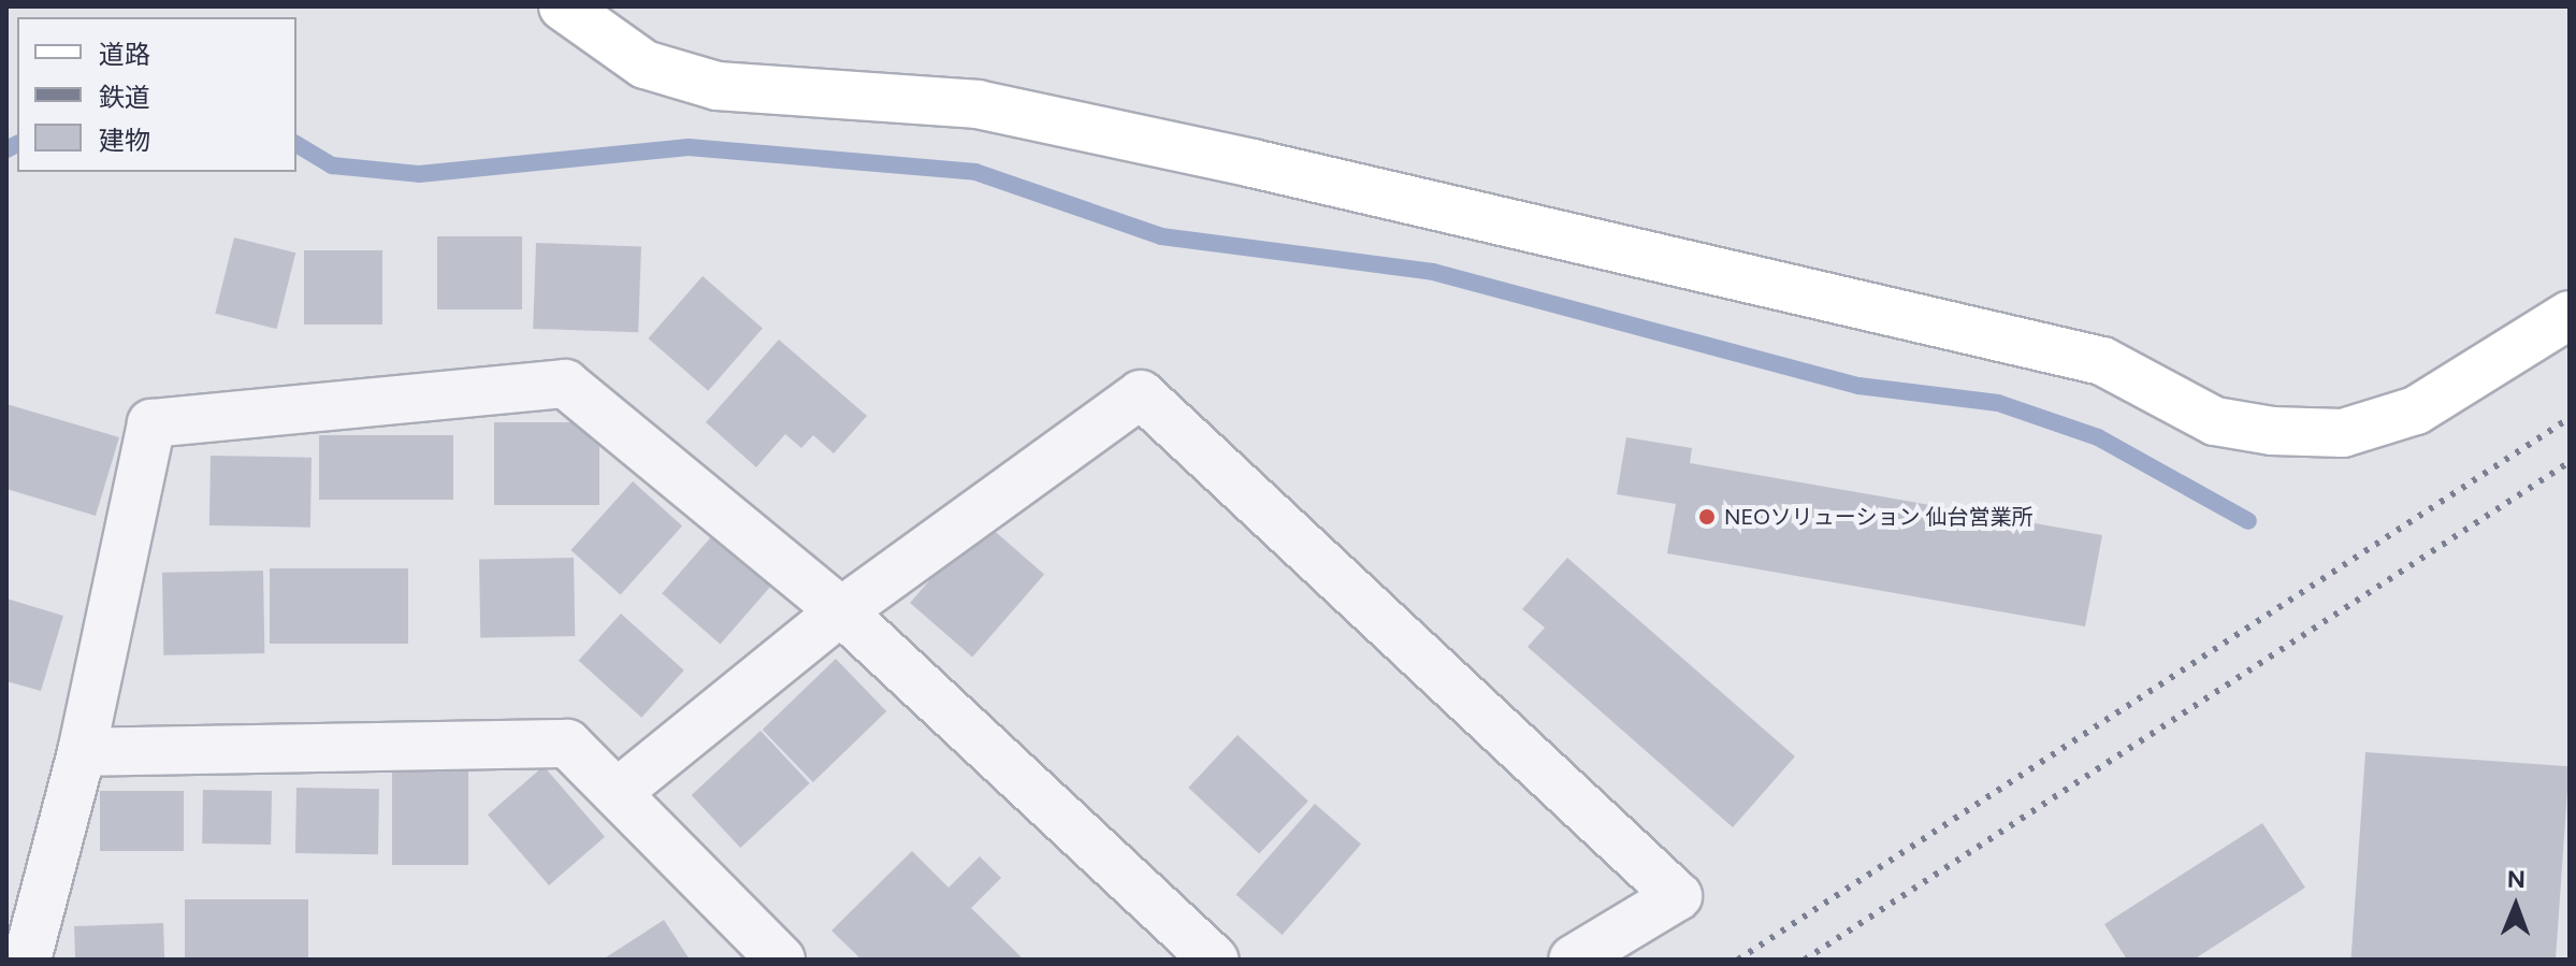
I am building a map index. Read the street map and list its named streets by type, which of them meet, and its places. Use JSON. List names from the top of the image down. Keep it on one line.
{"places":["NEOソリューション 仙台営業所"],"legend":["道路","鉄道","建物"],"north":"top"}
